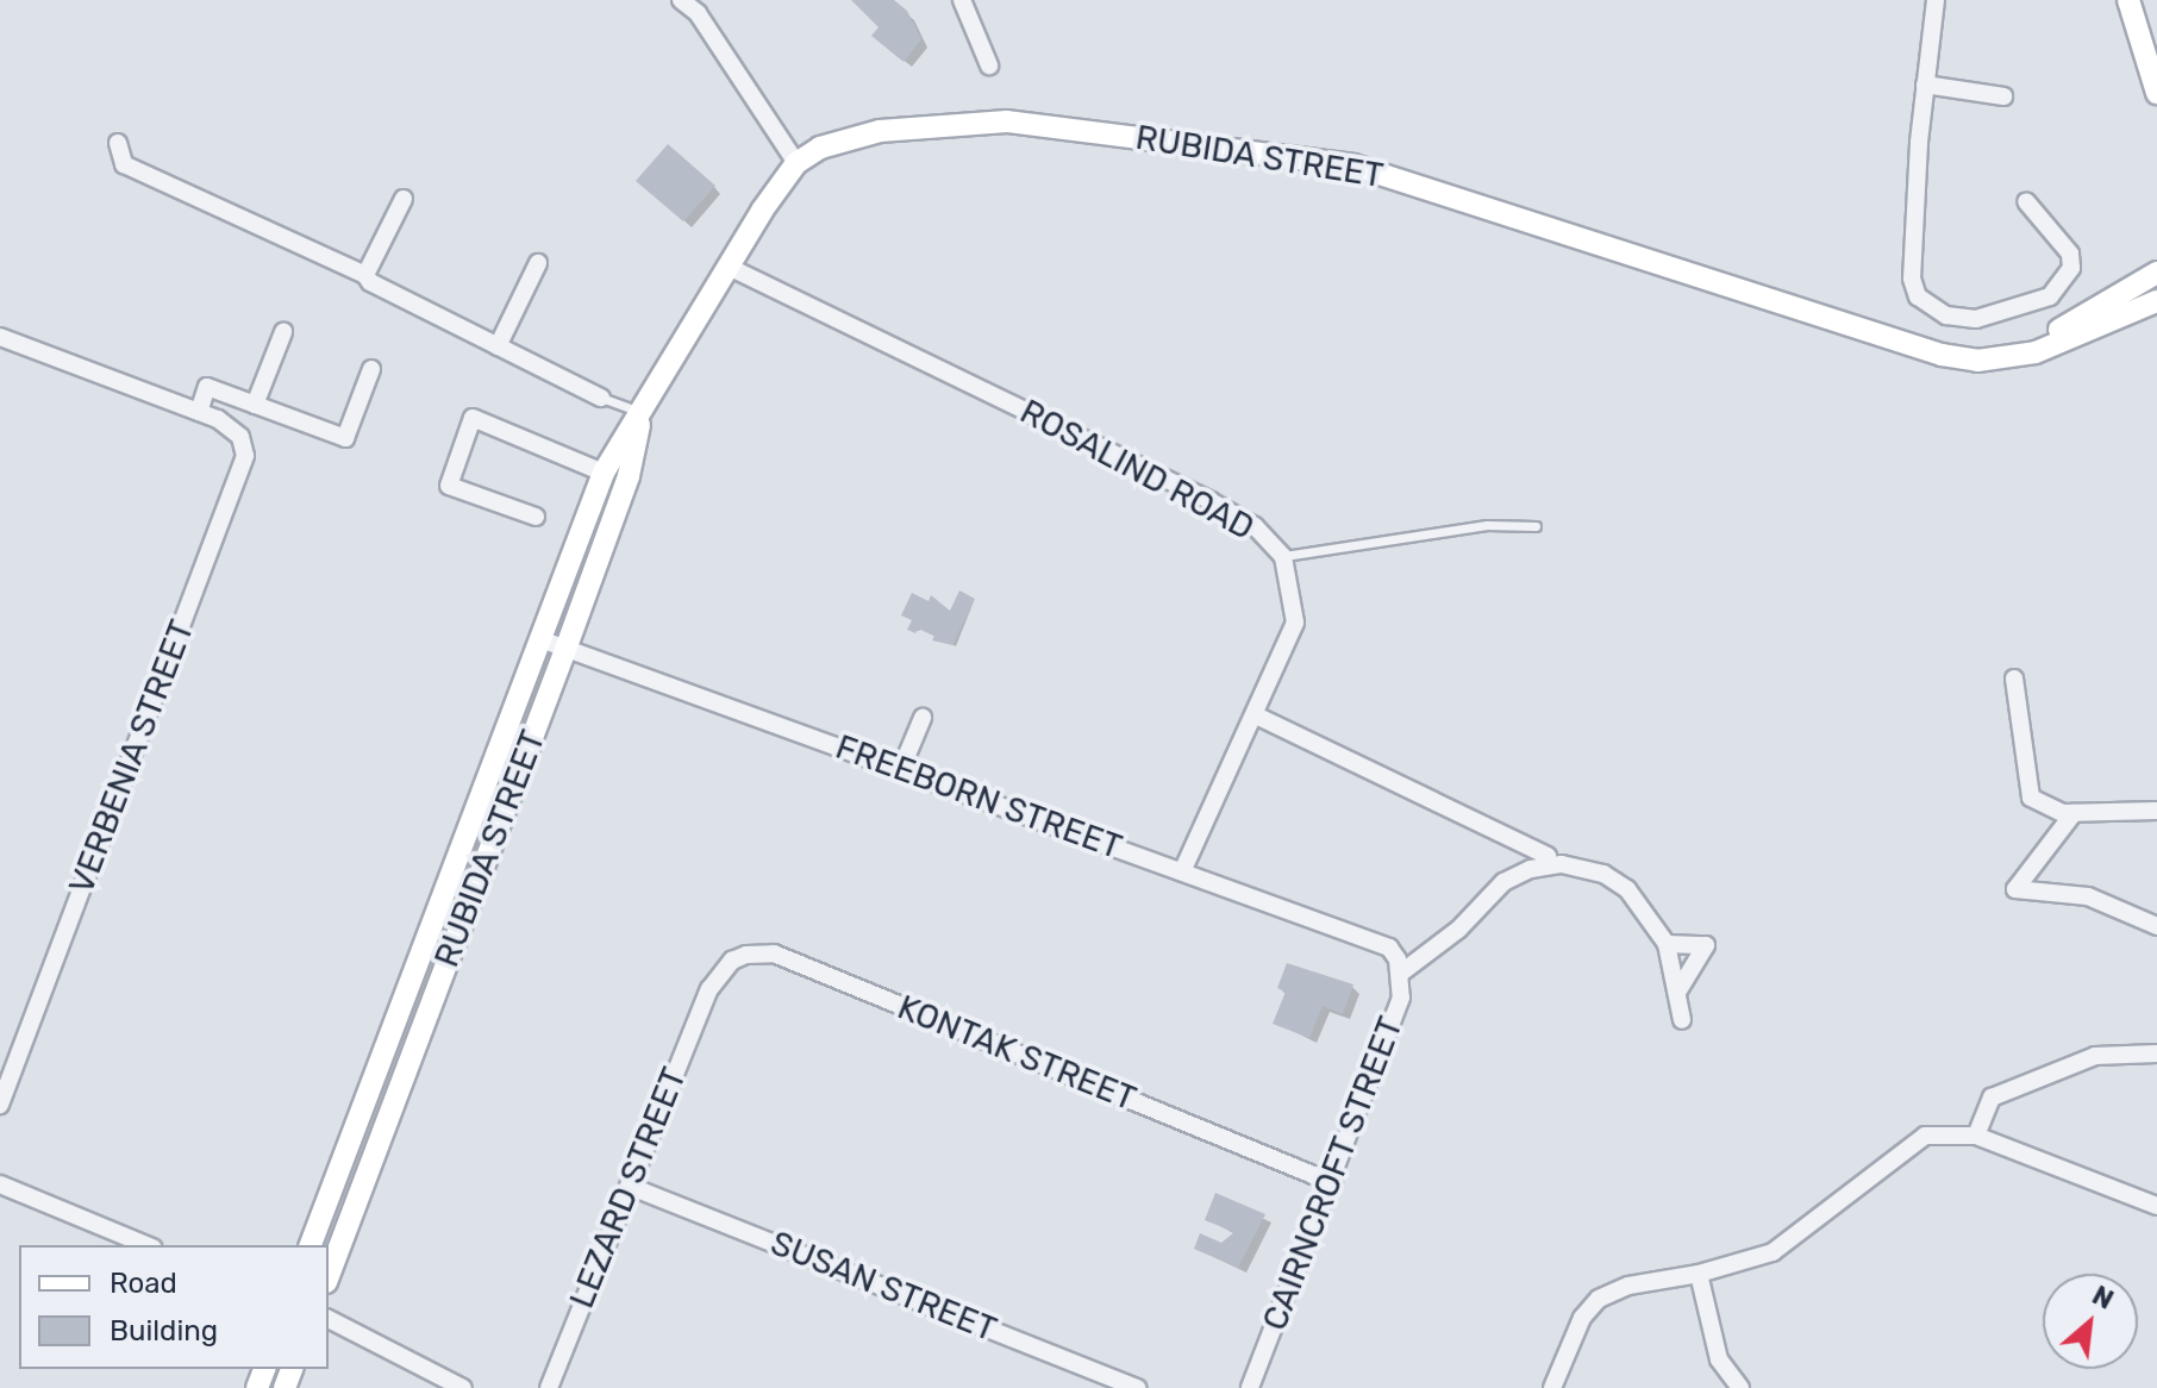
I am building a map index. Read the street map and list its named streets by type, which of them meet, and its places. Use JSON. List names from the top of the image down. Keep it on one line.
{"streets":{"street":["RUBIDA STREET","ROSALIND ROAD","VERBENIA STREET","FREEBORN STREET","KONTAK STREET","CAIRNCROFT STREET","LEZARD STREET","SUSAN STREET"]},"crossings":[["RUBIDA STREET","ROSALIND ROAD"],["RUBIDA STREET","FREEBORN STREET"],["ROSALIND ROAD","FREEBORN STREET"],["FREEBORN STREET","CAIRNCROFT STREET"],["KONTAK STREET","CAIRNCROFT STREET"],["KONTAK STREET","LEZARD STREET"],["LEZARD STREET","SUSAN STREET"]],"legend":["Road","Building"],"north":"top right"}
